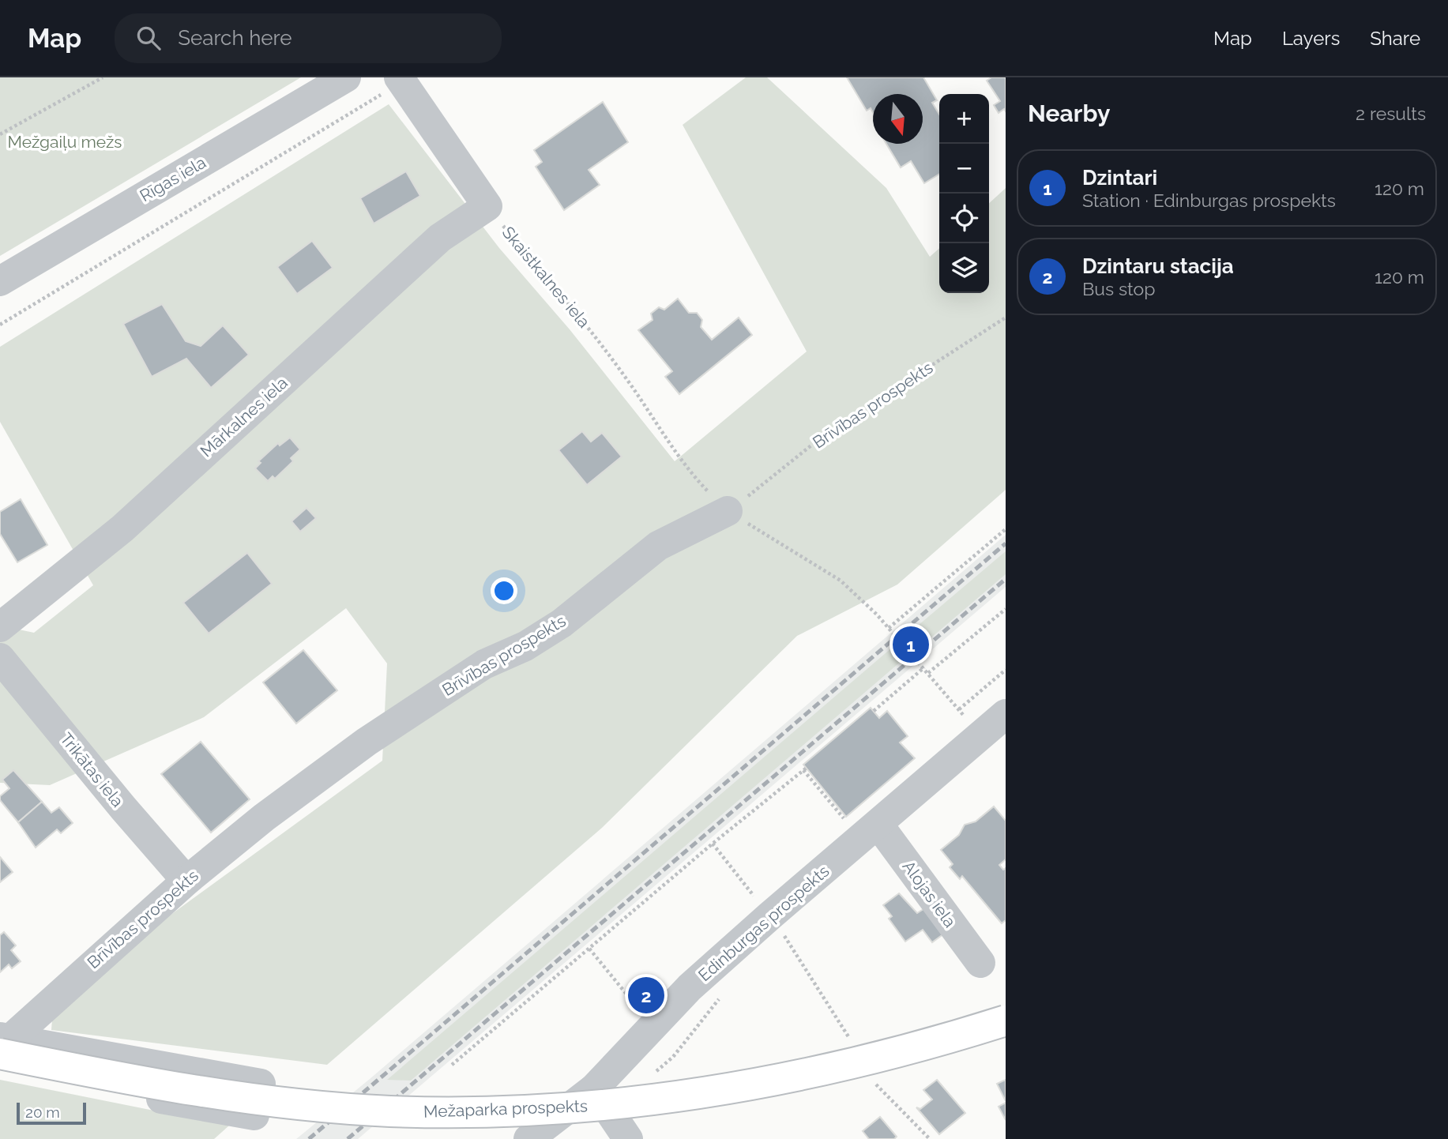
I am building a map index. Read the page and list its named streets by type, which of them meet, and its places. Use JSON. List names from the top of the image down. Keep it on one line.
{"streets":{"main road":["Mežaparka prospekts"],"street":["Rīgas iela","Brīvības prospekts","Mārkalnes iela","Trikātas iela","Alojas iela","Edinburgas prospekts"],"path":["Skaistkalnes iela"]},"crossings":[["Skaistkalnes iela","Brīvības prospekts"],["Skaistkalnes iela","Mārkalnes iela"],["Skaistkalnes iela","Edinburgas prospekts"],["Brīvības prospekts","Trikātas iela"],["Brīvības prospekts","Mežaparka prospekts"],["Alojas iela","Edinburgas prospekts"]],"parks":["Mežgaiļu mežs"],"scale_bar":"20 m","north":"bottom","page":{"header":"Map","search":"Search here","nav":["Map","Layers","Share"],"heading":["Nearby","2 results"],"map_buttons":["+","−"],"list":[{"mark":"1","name":"Dzintari","note":"Station · Edinburgas prospekts","value":"120 m"},{"mark":"2","name":"Dzintaru stacija","note":"Bus stop","value":"120 m"}],"pins":["1","2"],"scale":"20 m"}}
